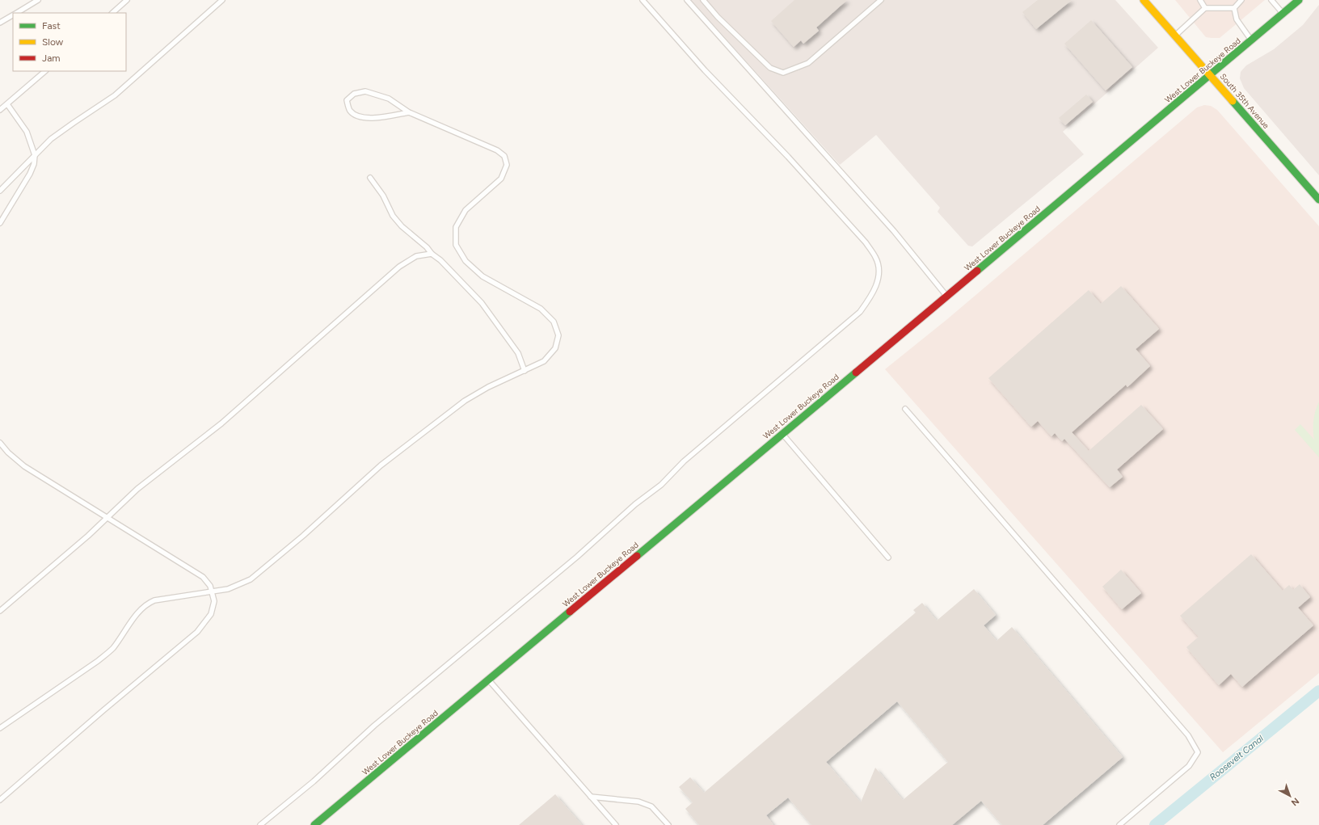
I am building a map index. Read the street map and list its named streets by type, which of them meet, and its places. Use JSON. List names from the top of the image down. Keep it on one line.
{"streets":{"main road":["West Lower Buckeye Road","South 35th Avenue"]},"crossings":[["West Lower Buckeye Road","South 35th Avenue"]],"water":["Roosevelt Canal"],"legend":["Fast","Slow","Jam"],"north":"bottom right"}
